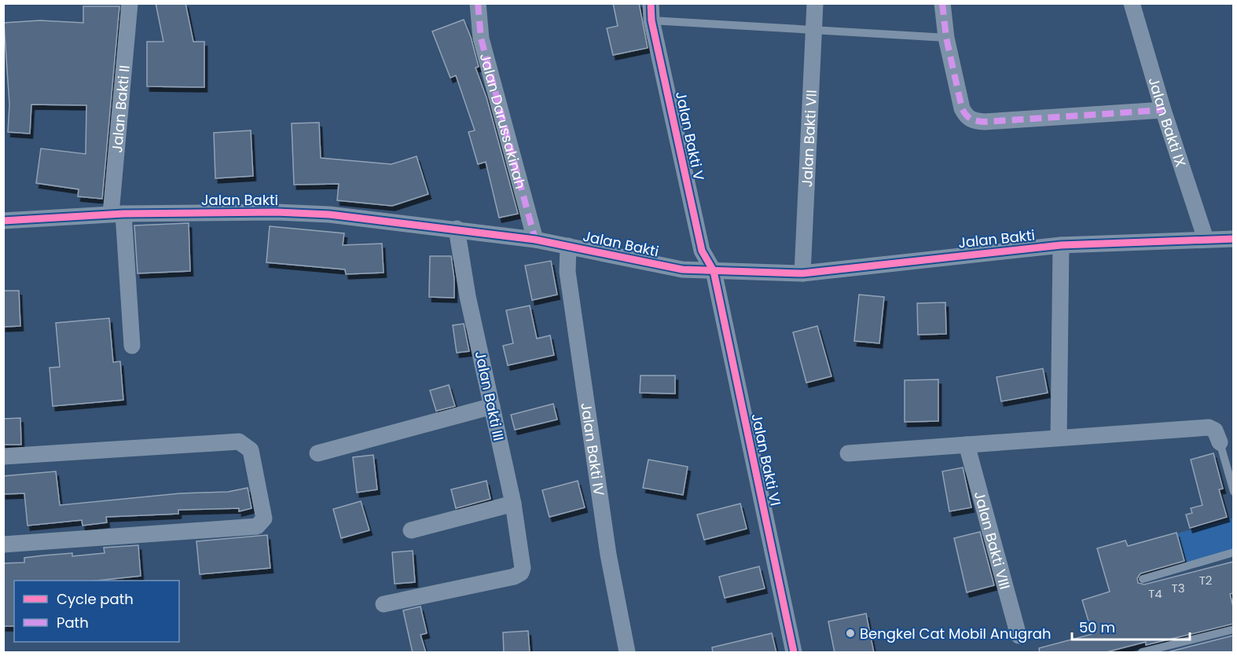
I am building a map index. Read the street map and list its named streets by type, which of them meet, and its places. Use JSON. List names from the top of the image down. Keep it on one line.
{"streets":{"street":["Jalan Bakti II","Jalan Darussakinah","Jalan Bakti IX","Jalan Bakti V","Jalan Bakti VII","Jalan Bakti","Jalan Bakti III","Jalan Bakti IV","Jalan Bakti VI","Jalan Bakti VIII"]},"crossings":[["Jalan Bakti II","Jalan Bakti"],["Jalan Darussakinah","Jalan Bakti"],["Jalan Bakti IX","Jalan Bakti"],["Jalan Bakti V","Jalan Bakti"],["Jalan Bakti V","Jalan Bakti VI"],["Jalan Bakti VII","Jalan Bakti"],["Jalan Bakti","Jalan Bakti III"],["Jalan Bakti","Jalan Bakti IV"],["Jalan Bakti","Jalan Bakti VI"]],"places":["Bengkel Cat Mobil Anugrah"],"house_numbers":["T2","T3","T4"],"legend":["Cycle path","Path"],"scale_bar":"50 m"}
